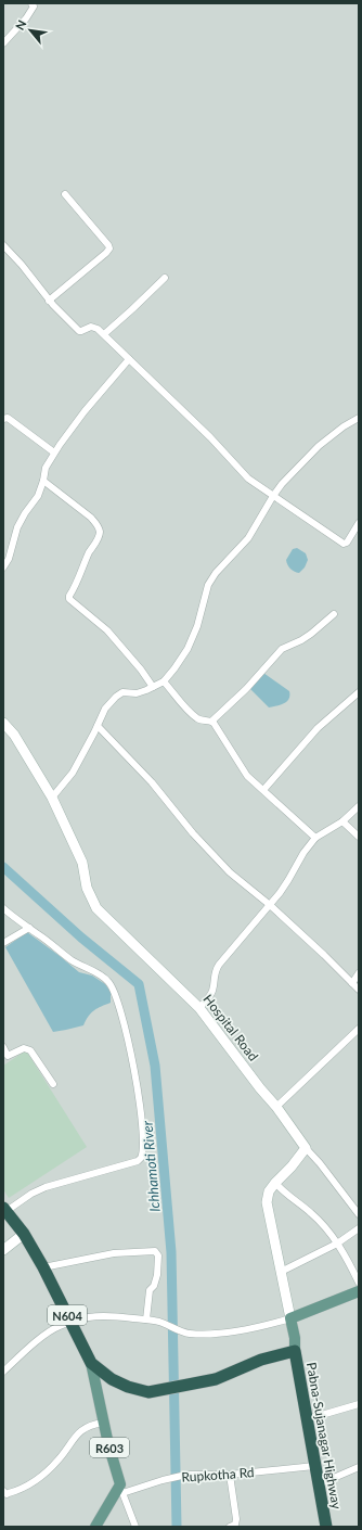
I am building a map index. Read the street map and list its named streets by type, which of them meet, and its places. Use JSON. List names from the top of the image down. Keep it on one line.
{"streets":{"highway":["N604","Pabna-Sujanagar Highway"],"main road":["Hospital Road","R603"],"street":["Rupkotha Rd"]},"crossings":[["N604","Pabna-Sujanagar Highway"],["N604","R603"],["Pabna-Sujanagar Highway","Rupkotha Rd"],["R603","Rupkotha Rd"]],"water":["Ichhamoti River"],"north":"top left"}
